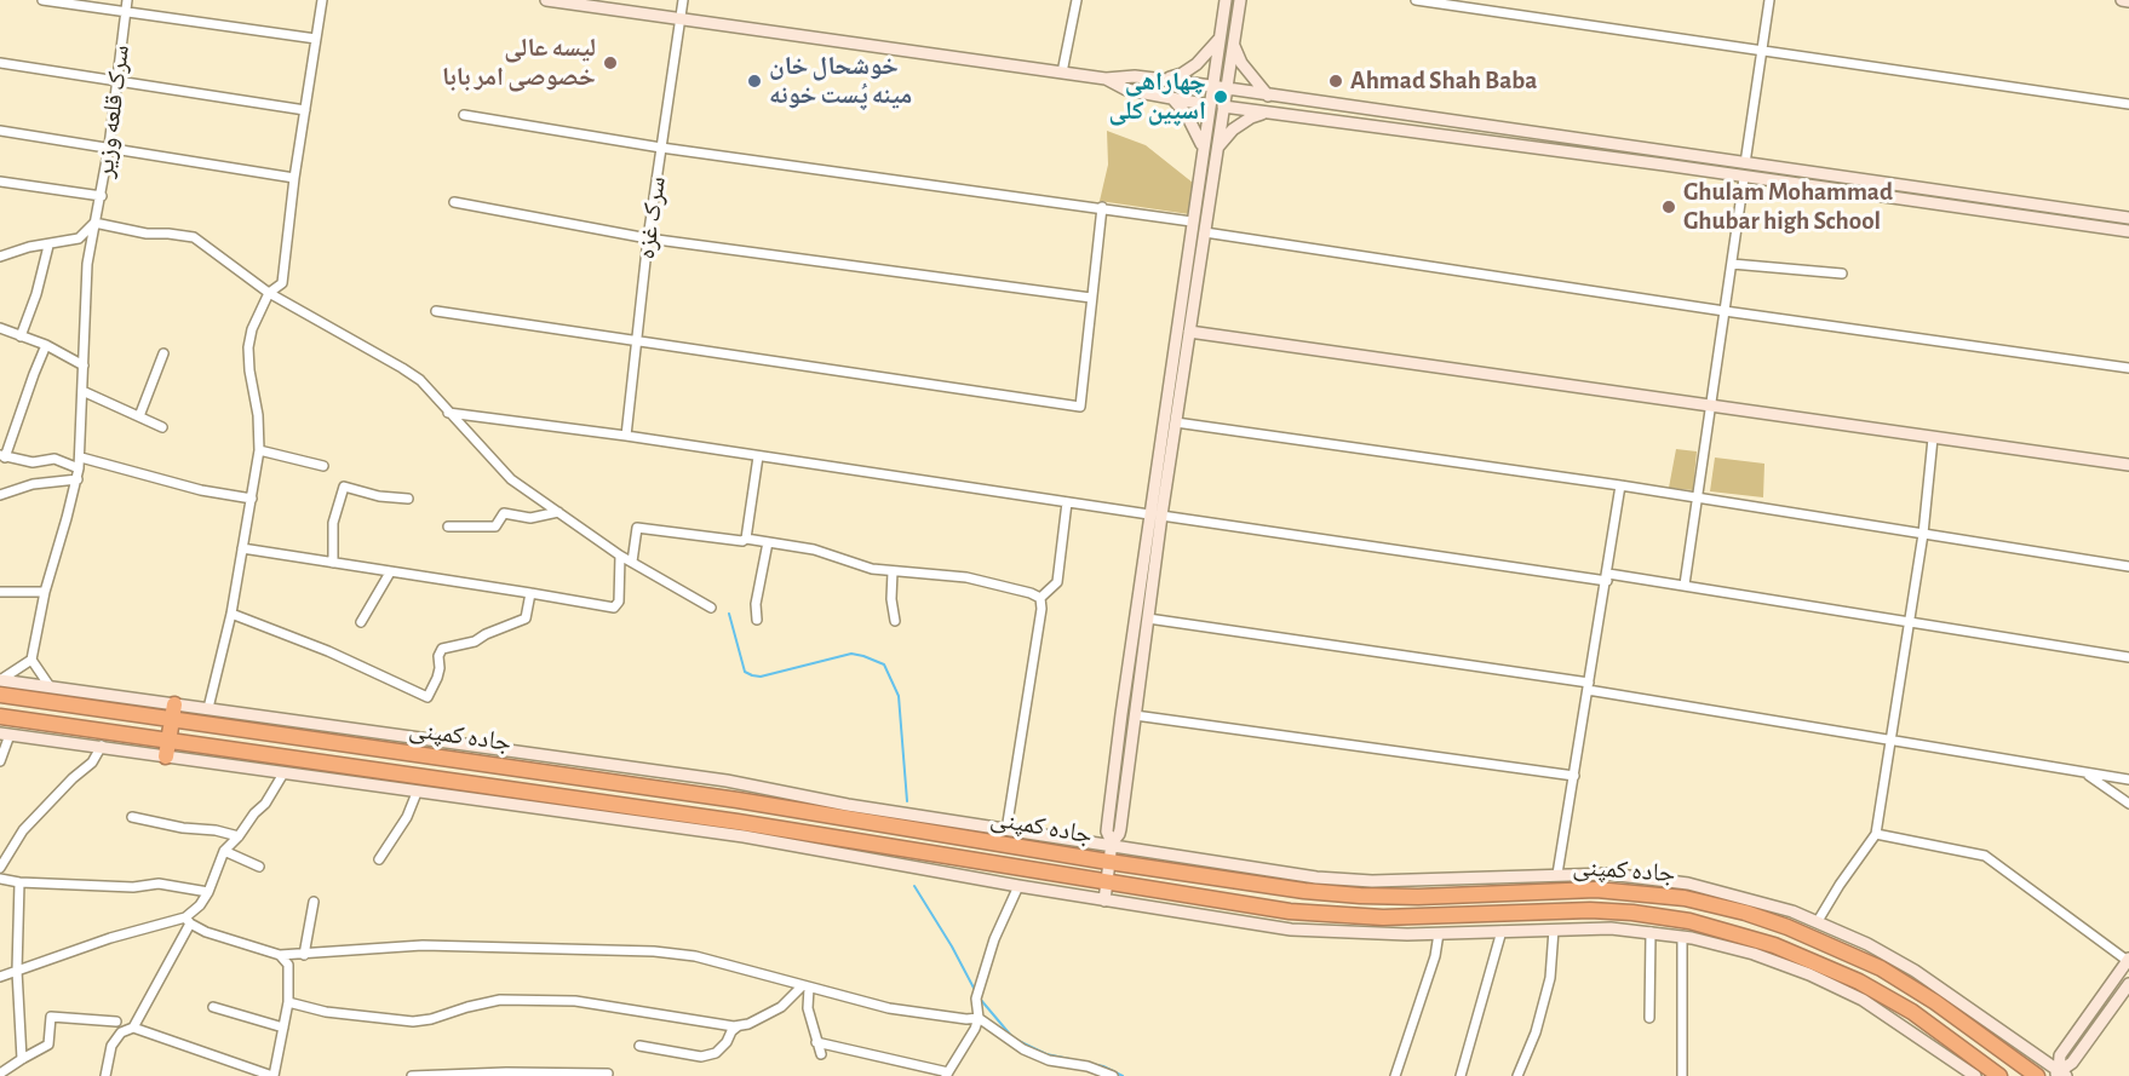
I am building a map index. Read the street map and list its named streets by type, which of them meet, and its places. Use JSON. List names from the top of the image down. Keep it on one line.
{"streets":{"highway":["جاده کمپنی"],"street":["سرک قلعه وزیر","سرک غزه"]},"places":["لیسه عالی خصوصی امر بابا","خوشحال خان مینه پُست خونه","Ahmad Shah Baba","چهاراهی اسپین کلی","Ghulam Mohammad Ghubar high School"]}
